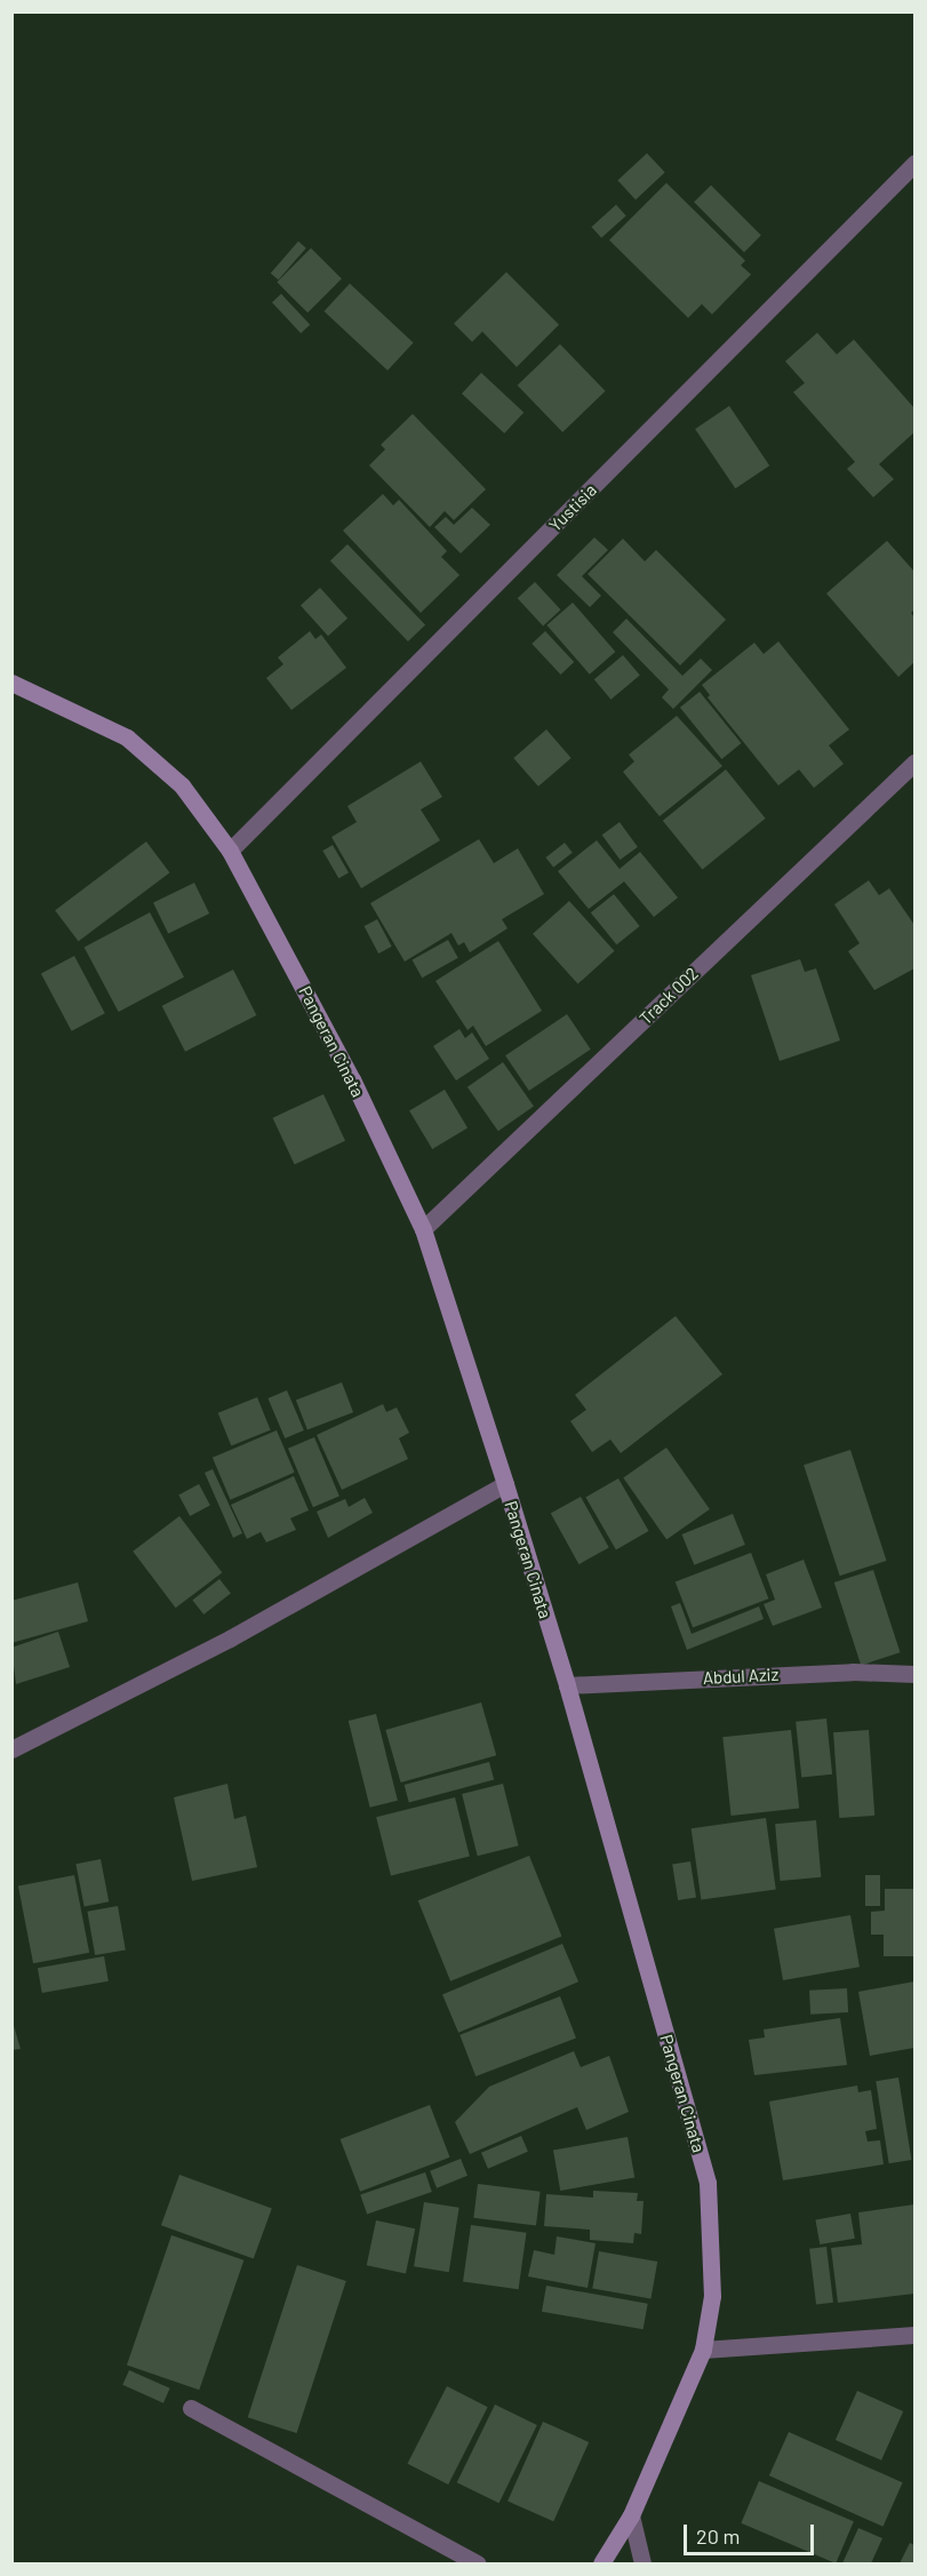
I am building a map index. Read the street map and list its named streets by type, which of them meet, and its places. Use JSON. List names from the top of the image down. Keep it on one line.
{"streets":{"street":["Yustisia","Track 002","Pangeran Cinata","Abdul Aziz"]},"crossings":[["Yustisia","Pangeran Cinata"],["Track 002","Pangeran Cinata"],["Pangeran Cinata","Abdul Aziz"]],"scale_bar":"20 m"}
